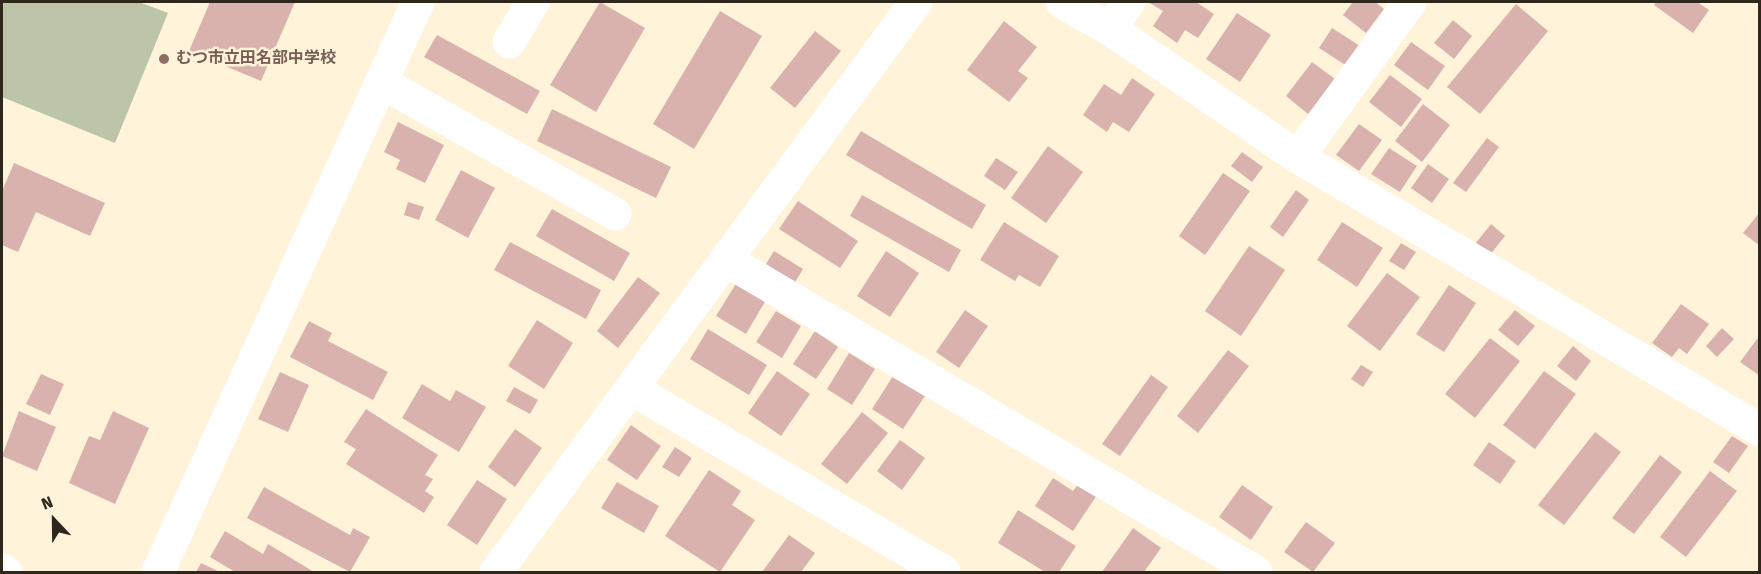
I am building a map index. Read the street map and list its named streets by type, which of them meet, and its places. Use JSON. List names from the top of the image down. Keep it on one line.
{"places":["むつ市立田名部中学校"],"north":"top"}
